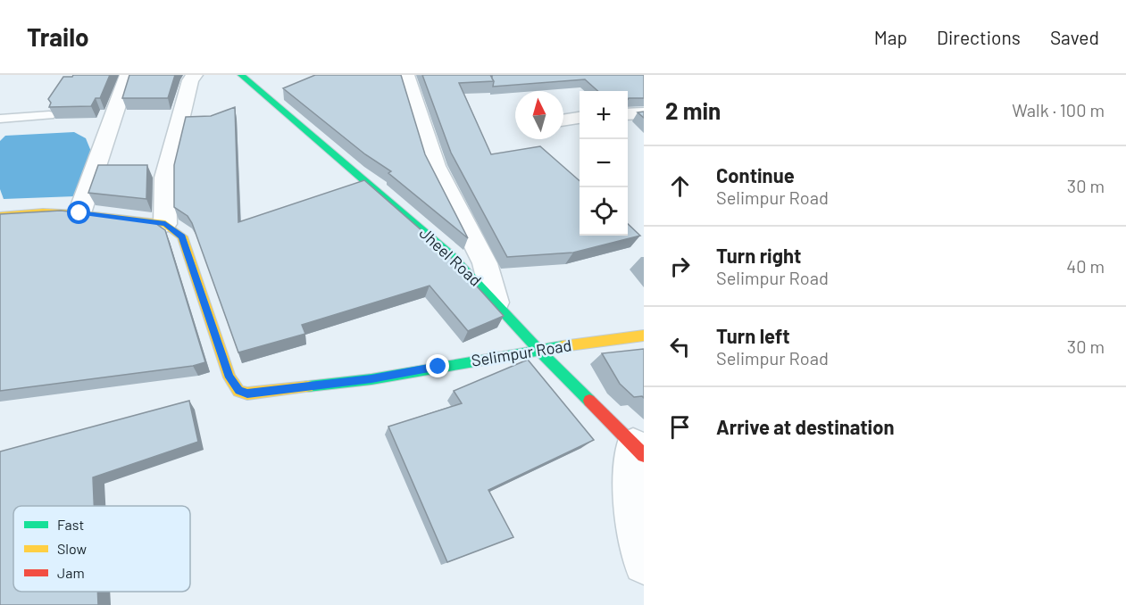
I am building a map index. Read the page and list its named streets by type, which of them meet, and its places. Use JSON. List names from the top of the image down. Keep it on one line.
{"streets":{"street":["Jheel Road","Selimpur Road"]},"crossings":[["Jheel Road","Selimpur Road"]],"legend":["Fast","Slow","Jam"],"north":"top","page":{"header":"Trailo","nav":["Map","Directions","Saved"],"heading":["2 min","Walk · 100 m"],"map_buttons":["+","−"],"list":[["Continue","Selimpur Road","30 m"],["Turn right","Selimpur Road","40 m"],["Turn left","Selimpur Road","30 m"],"Arrive at destination"]}}
